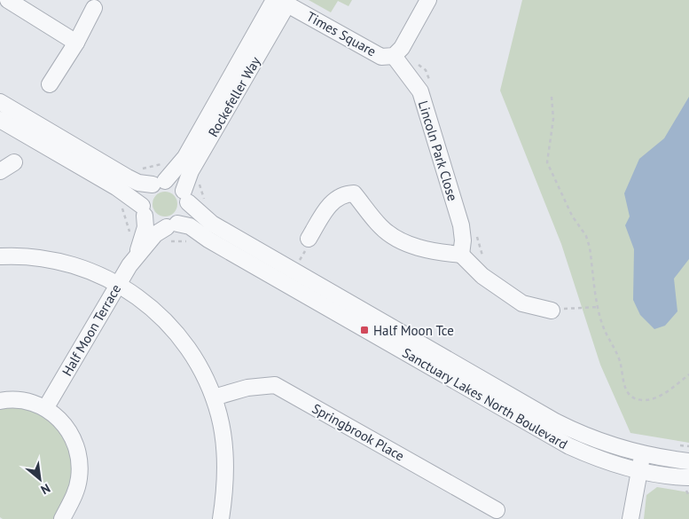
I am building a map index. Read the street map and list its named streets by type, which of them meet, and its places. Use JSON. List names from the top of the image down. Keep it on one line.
{"streets":{"street":["Times Square","Rockefeller Way","Lincoln Park Close","Half Moon Terrace","Sanctuary Lakes North Boulevard","Springbrook Place"]},"crossings":[["Times Square","Rockefeller Way"],["Times Square","Lincoln Park Close"],["Rockefeller Way","Half Moon Terrace"],["Rockefeller Way","Sanctuary Lakes North Boulevard"],["Half Moon Terrace","Sanctuary Lakes North Boulevard"]],"places":{"transit":["Half Moon Tce"]},"north":"bottom right"}
